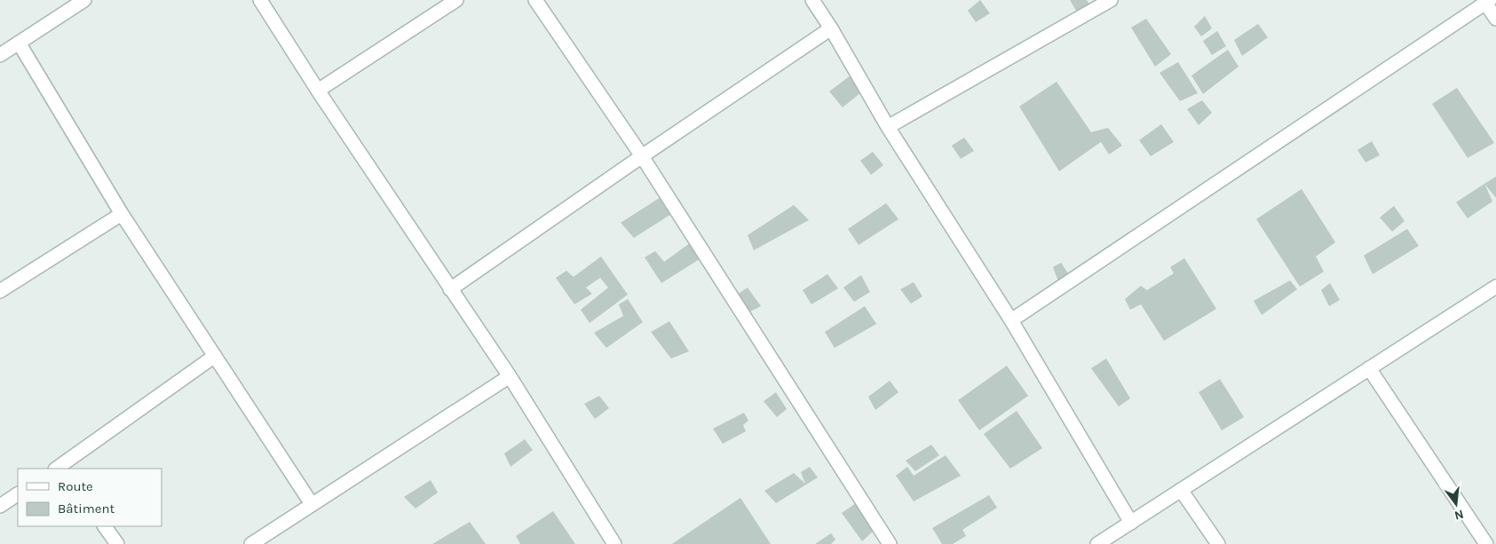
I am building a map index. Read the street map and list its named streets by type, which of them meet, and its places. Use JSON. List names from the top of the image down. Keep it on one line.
{"legend":["Route","Bâtiment"],"north":"bottom"}
